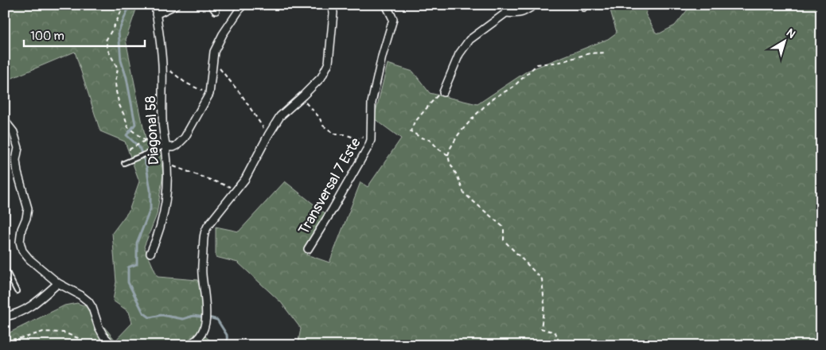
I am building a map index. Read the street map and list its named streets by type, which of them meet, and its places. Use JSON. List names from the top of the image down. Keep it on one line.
{"streets":{"street":["Diagonal 58","Transversal 7 Este"]},"scale_bar":"100 m","north":"top right"}
